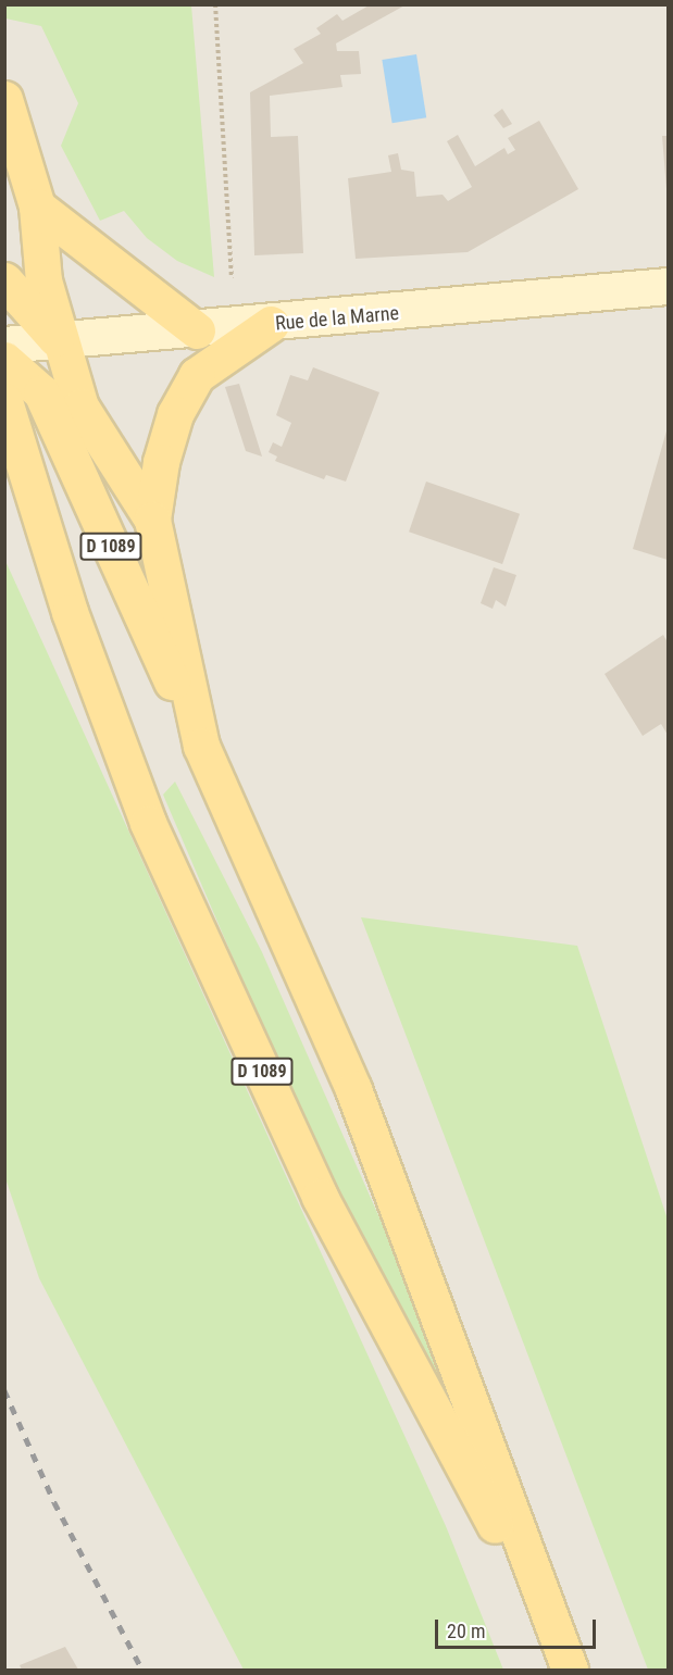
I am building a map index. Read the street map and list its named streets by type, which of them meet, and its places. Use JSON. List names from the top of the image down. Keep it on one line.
{"streets":{"main road":["Rue de la Marne","D 1089"]},"crossings":[["Rue de la Marne","D 1089"]],"scale_bar":"20 m"}
